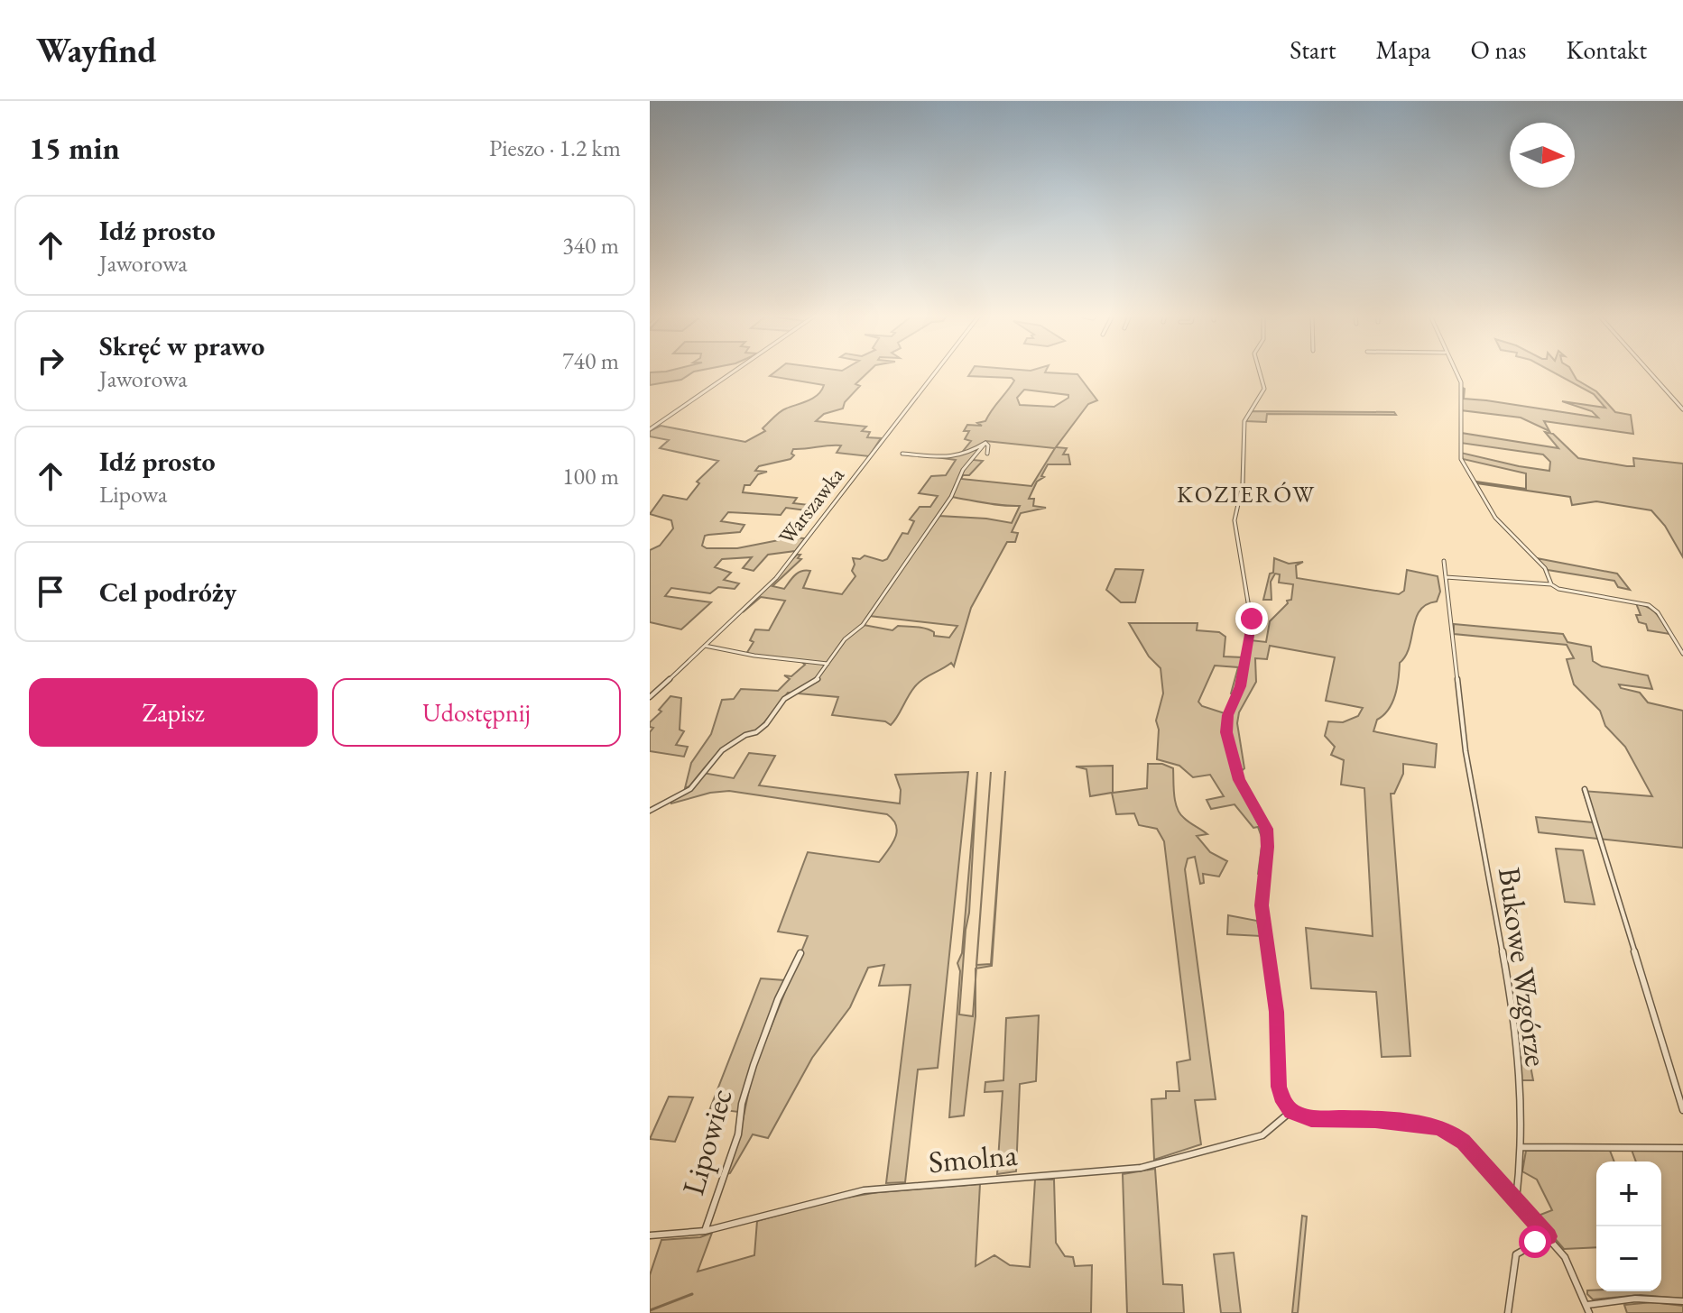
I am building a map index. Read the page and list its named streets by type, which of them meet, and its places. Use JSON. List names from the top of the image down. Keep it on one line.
{"streets":{"street":["Warszawka","Bukowe Wzgórze","Lipowiec","Smolna"]},"crossings":[["Lipowiec","Smolna"]],"districts":["KOZIERÓW"],"north":"right","page":{"header":"Wayfind","nav":["Start","Mapa","O nas","Kontakt"],"heading":["15 min","Pieszo · 1.2 km"],"list":[["Idź prosto","Jaworowa","340 m"],["Skręć w prawo","Jaworowa","740 m"],["Idź prosto","Lipowa","100 m"],"Cel podróży"],"buttons":["Zapisz","Udostępnij"],"map_buttons":["+","−"]}}
